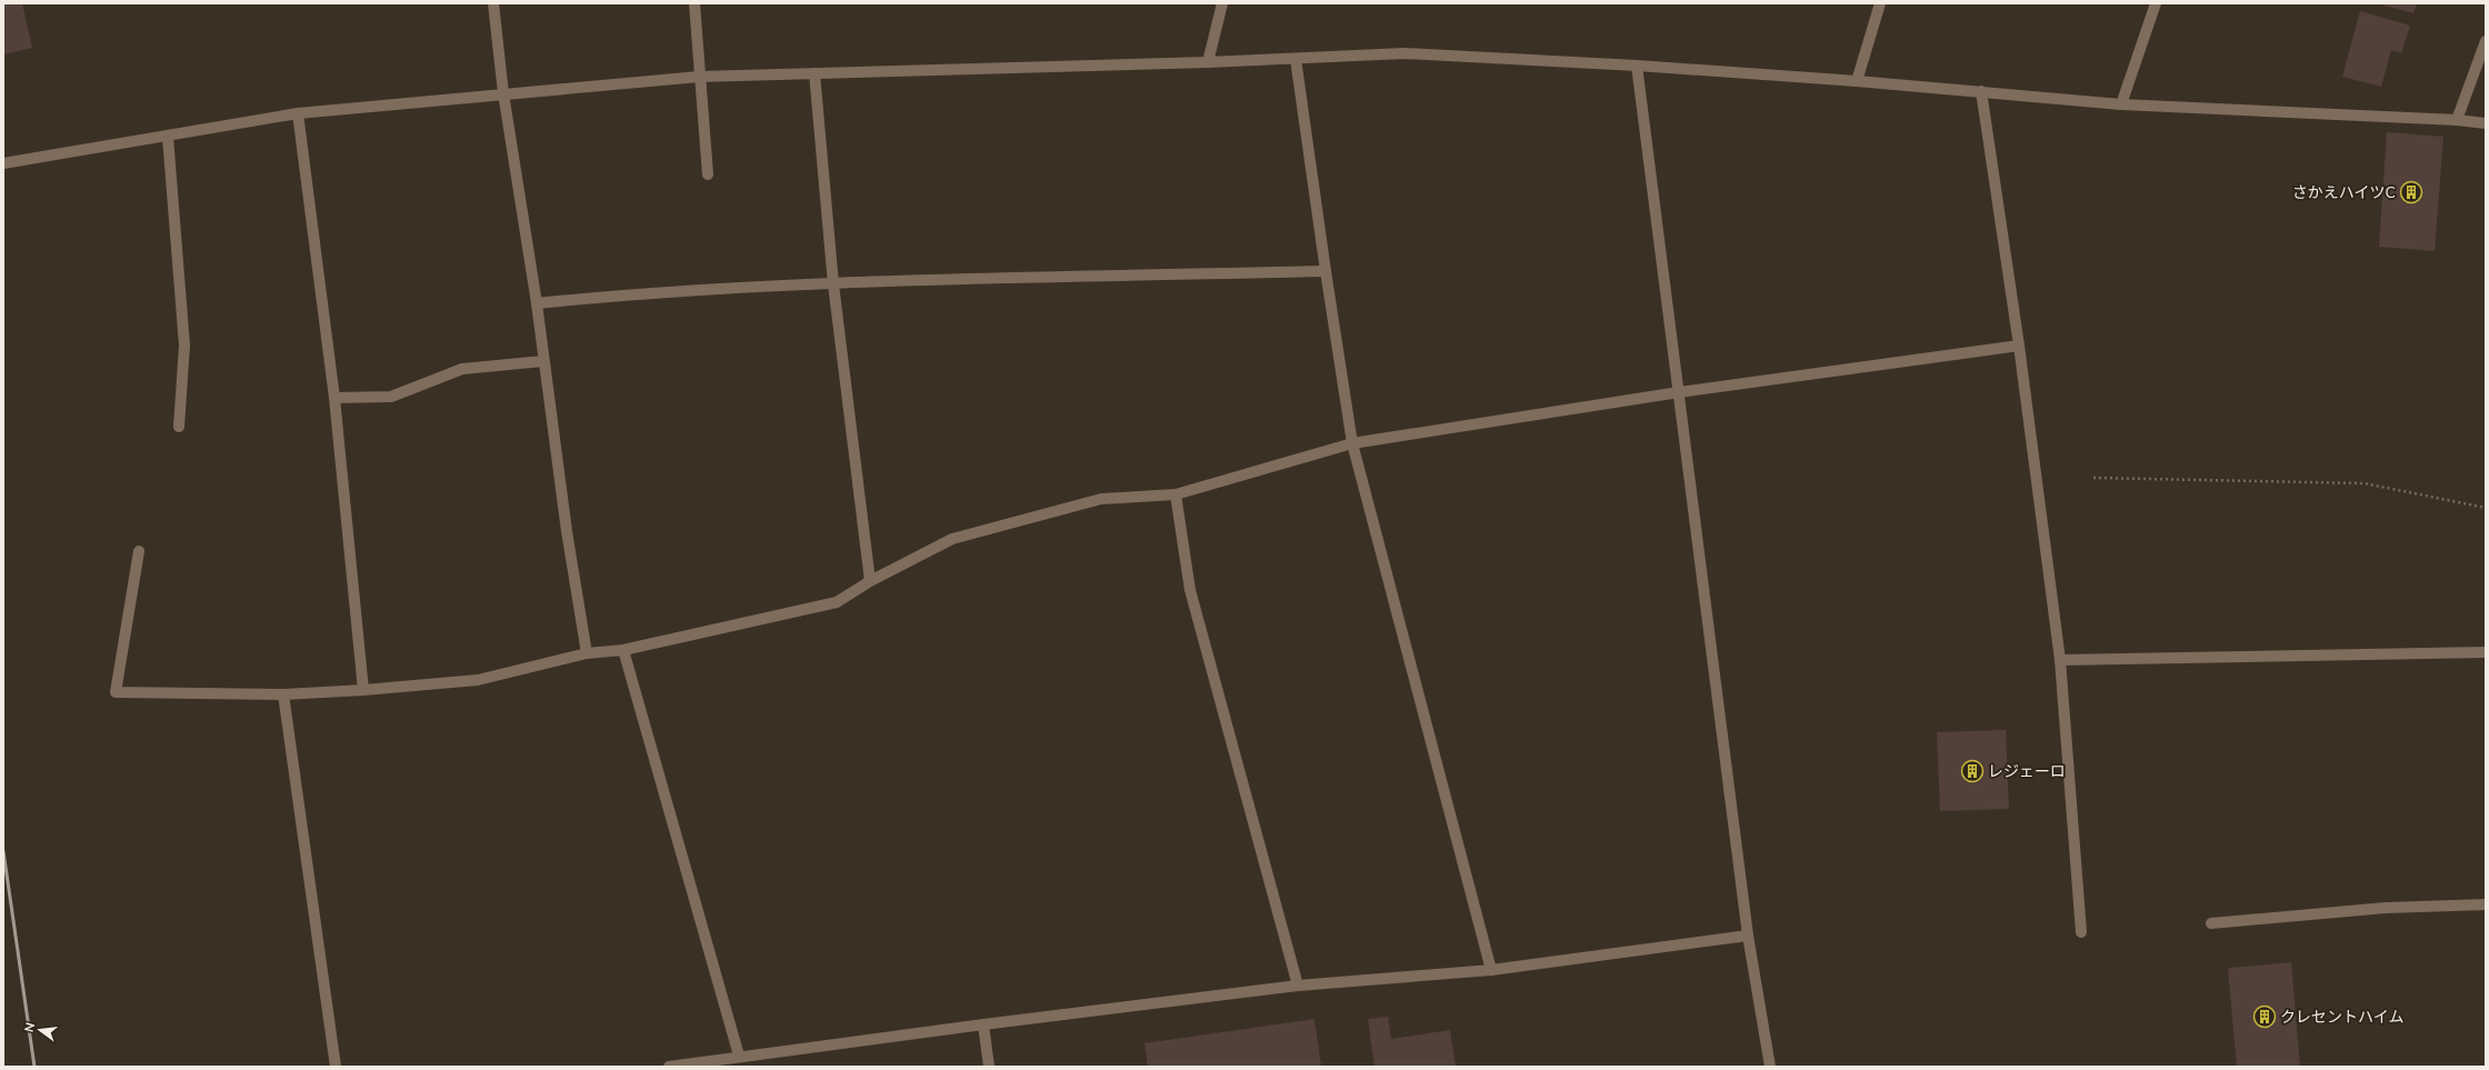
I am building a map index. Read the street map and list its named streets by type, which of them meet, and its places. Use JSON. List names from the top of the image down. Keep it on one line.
{"places":{"building":["さかえハイツC","レジェーロ","クレセントハイム"]},"north":"left"}
